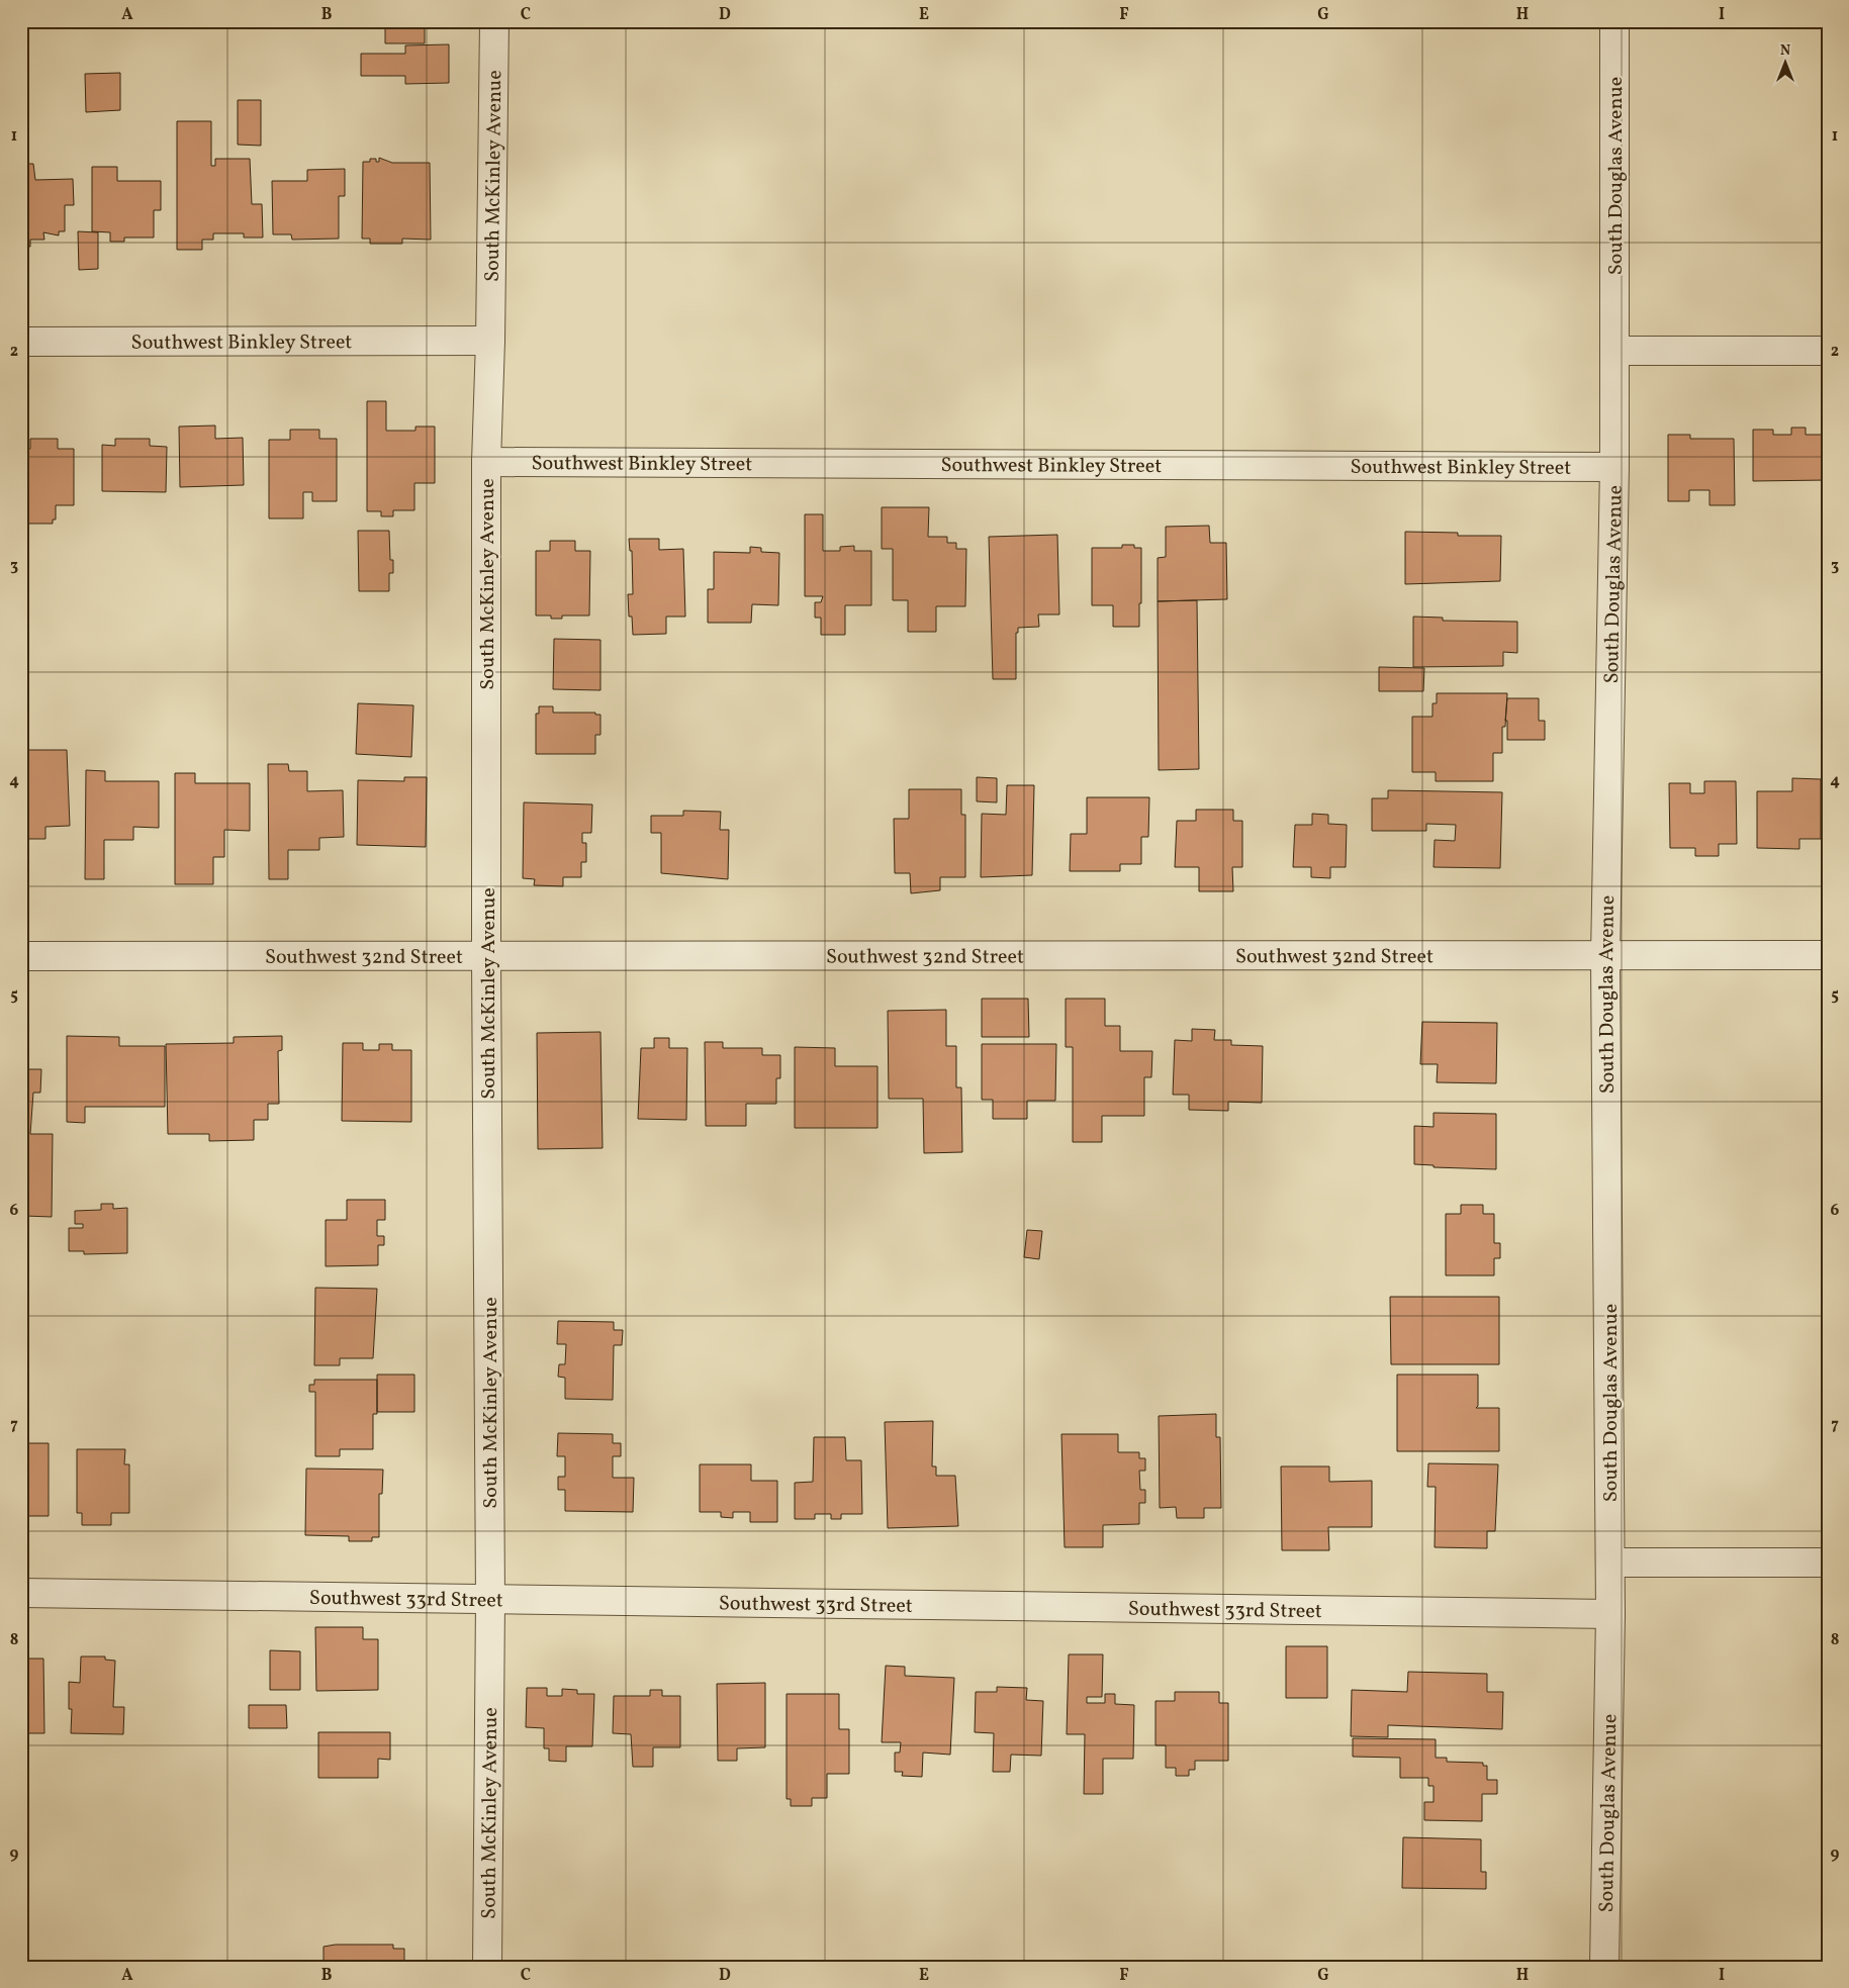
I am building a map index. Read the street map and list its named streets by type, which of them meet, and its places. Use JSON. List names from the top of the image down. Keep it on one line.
{"streets":{"street":["South McKinley Avenue","South Douglas Avenue","Southwest Binkley Street","Southwest 32nd Street","Southwest 33rd Street"]},"crossings":[["South McKinley Avenue","Southwest Binkley Street"],["South McKinley Avenue","Southwest 32nd Street"],["South McKinley Avenue","Southwest 33rd Street"],["South Douglas Avenue","Southwest Binkley Street"],["South Douglas Avenue","Southwest 32nd Street"],["South Douglas Avenue","Southwest 33rd Street"]],"north":"top","grid":{"columns":["A","B","C","D","E","F","G","H","I"],"rows":["1","2","3","4","5","6","7","8","9"]}}
